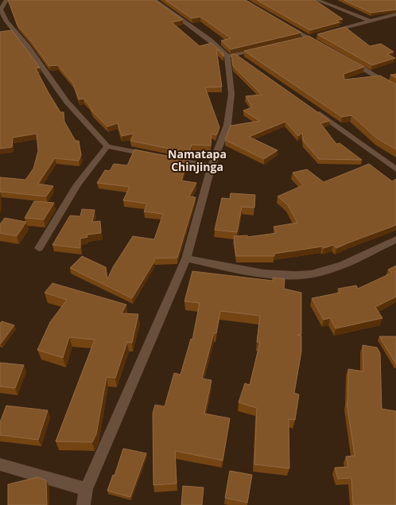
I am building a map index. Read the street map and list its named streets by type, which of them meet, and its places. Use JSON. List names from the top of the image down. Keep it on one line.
{"districts":["Namatapa Chinjinga"]}
